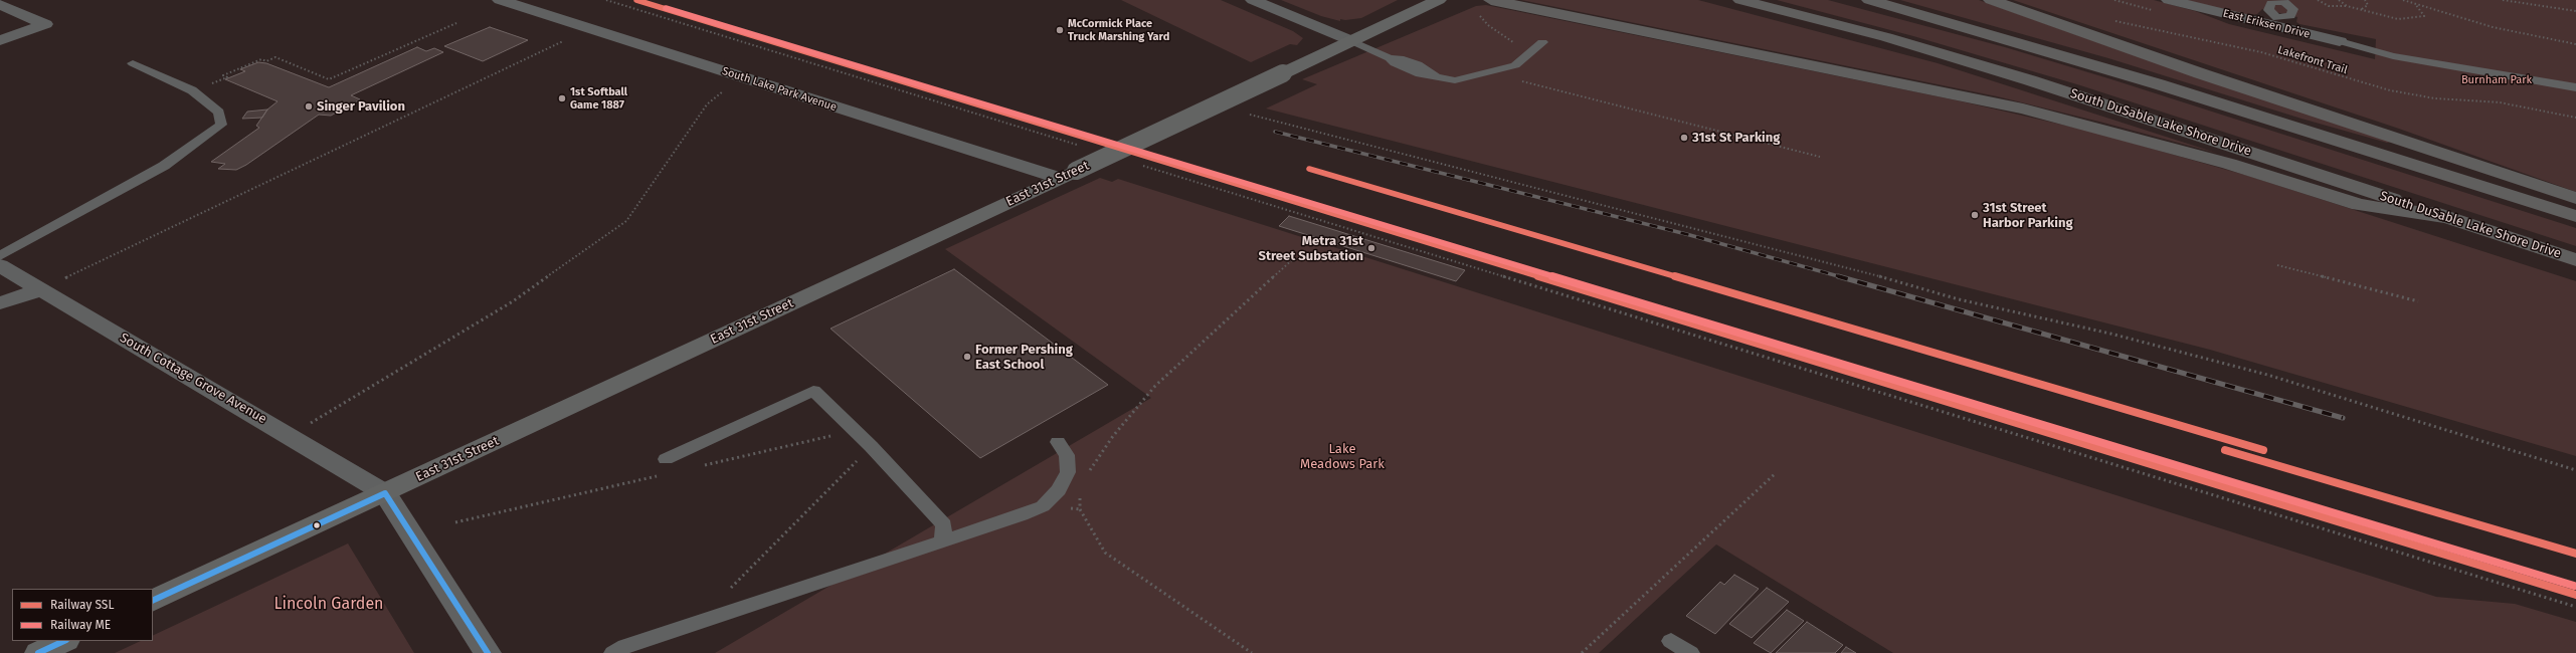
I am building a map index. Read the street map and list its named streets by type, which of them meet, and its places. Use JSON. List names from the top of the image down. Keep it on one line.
{"streets":{"highway":["South DuSable Lake Shore Drive"],"main road":["East 31st Street"],"street":["East Eriksen Drive","South Lake Park Avenue","South Cottage Grove Avenue"],"path":["Lakefront Trail"]},"crossings":[["South Lake Park Avenue","East 31st Street"],["East 31st Street","South Cottage Grove Avenue"]],"parks":["Burnham Park","Lake Meadows Park","Lincoln Garden"],"places":["McCormick Place Truck Marshing Yard","1st Softball Game 1887","Singer Pavilion","31st St Parking","31st Street Harbor Parking","Metra 31st Street Substation","Former Pershing East School"],"lines":["rail line SSL","rail line ME"],"legend":["Railway SSL","Railway ME"]}
